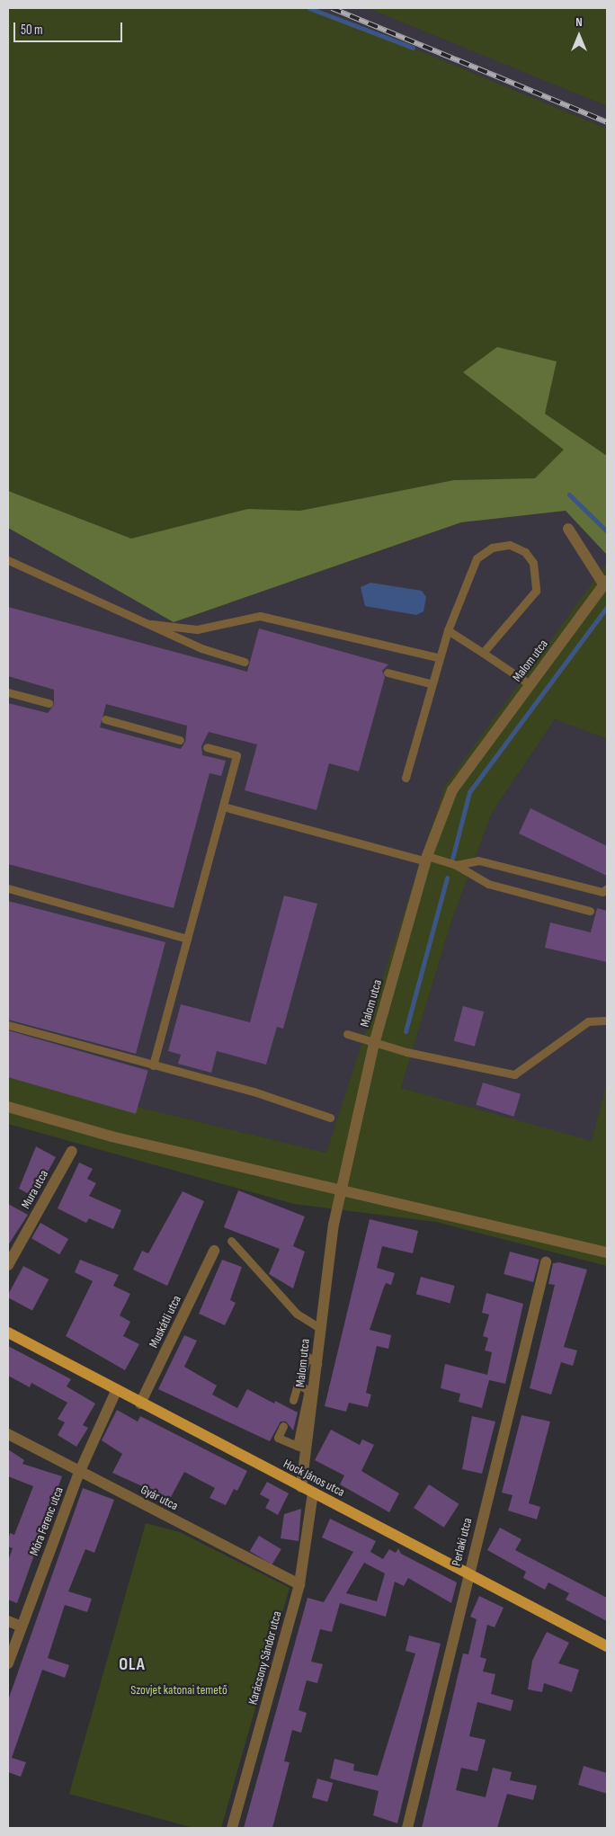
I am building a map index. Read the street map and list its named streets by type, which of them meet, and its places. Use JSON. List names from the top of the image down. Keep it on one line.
{"streets":{"main road":["Hock János utca"],"street":["Malom utca","Mura utca","Muskátli utca","Gyár utca","Móra Ferenc utca","Perlaki utca","Karácsony Sándor utca"]},"crossings":[["Malom utca","Hock János utca"],["Muskátli utca","Hock János utca"],["Hock János utca","Móra Ferenc utca"],["Hock János utca","Perlaki utca"],["Hock János utca","Karácsony Sándor utca"],["Gyár utca","Móra Ferenc utca"],["Gyár utca","Karácsony Sándor utca"]],"districts":["OLA"],"parks":["Szovjet katonai temető"],"scale_bar":"50 m","north":"top"}
